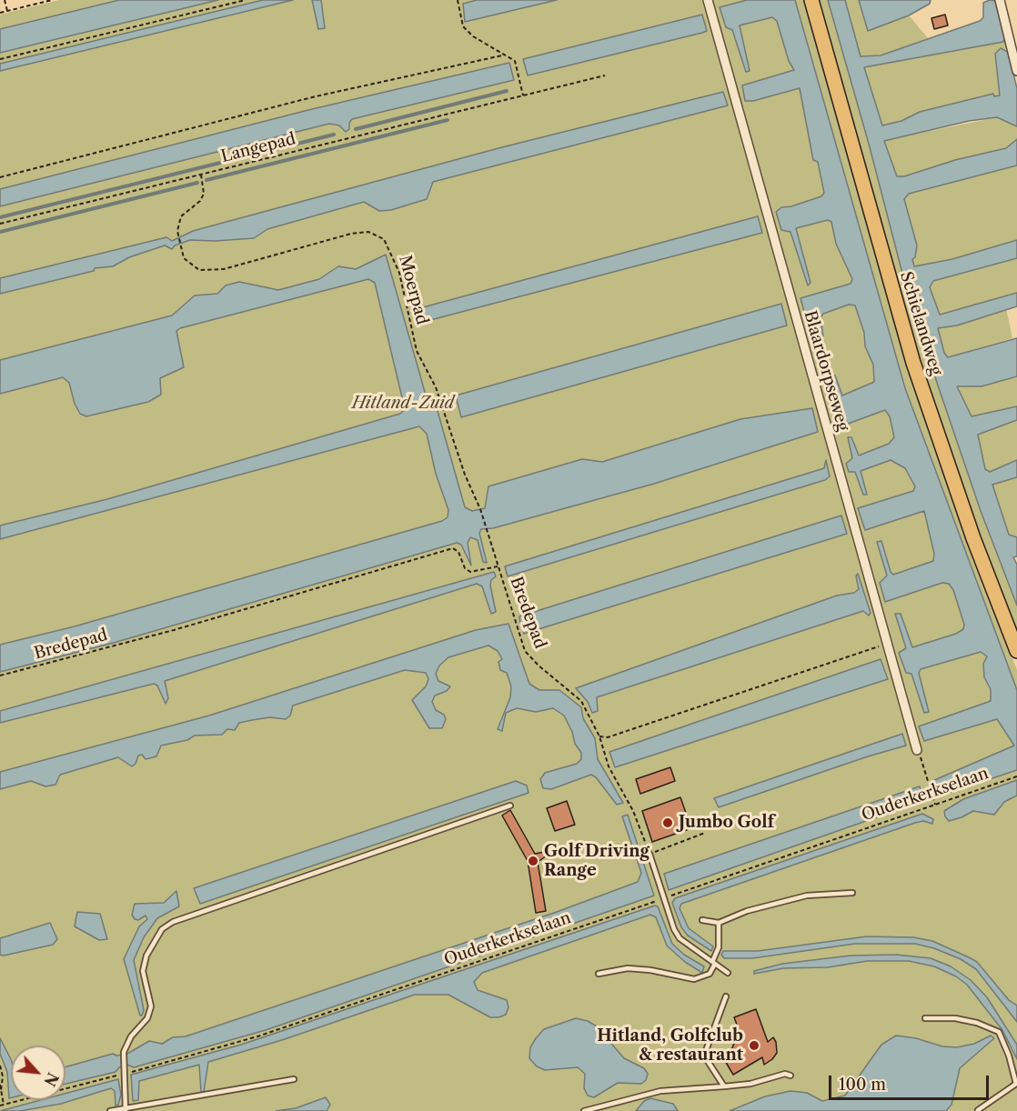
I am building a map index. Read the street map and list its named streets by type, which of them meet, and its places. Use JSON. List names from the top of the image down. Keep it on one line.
{"streets":{"main road":["Schielandweg"],"street":["Blaardorpseweg"],"path":["Langepad","Moerpad","Bredepad","Ouderkerkselaan"]},"crossings":[["Langepad","Moerpad"],["Moerpad","Bredepad"]],"parks":["Hitland-Zuid"],"places":["Jumbo Golf","Golf Driving Range","Hitland, Golfclub & restaurant"],"scale_bar":"100 m","north":"bottom right"}
